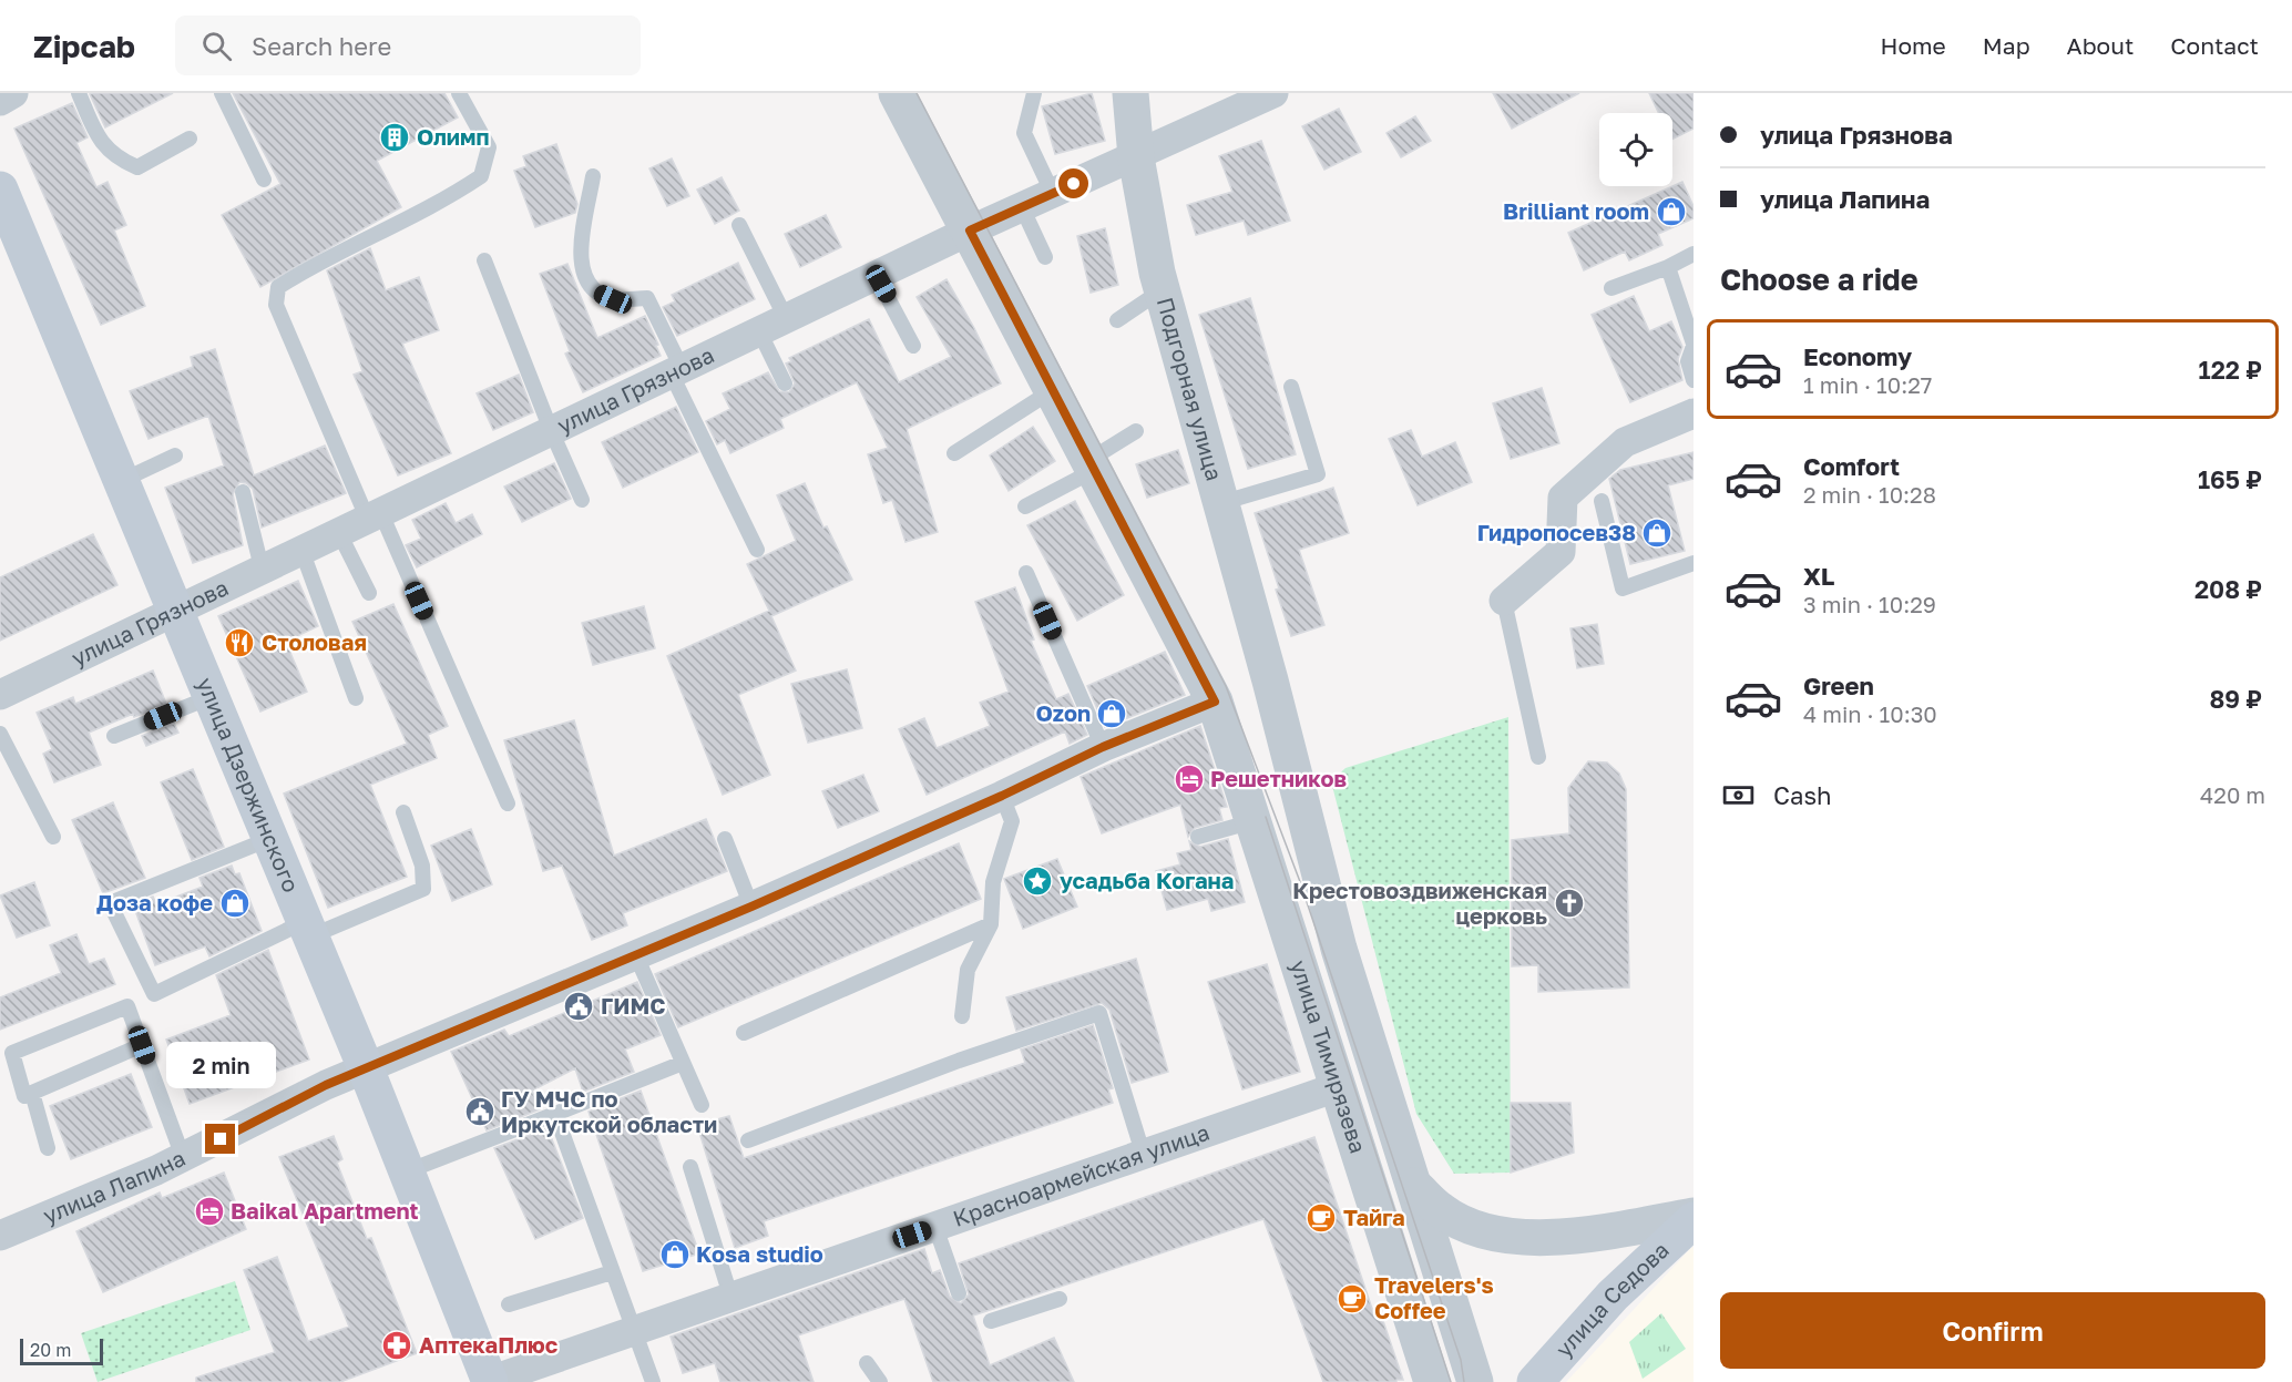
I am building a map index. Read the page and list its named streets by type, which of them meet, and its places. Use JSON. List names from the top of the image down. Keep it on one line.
{"streets":{"main road":["улица Дзержинского","улица Седова"],"street":["Подгорная улица","улица Грязнова","улица Тимирязева","Красноармейская улица","улица Лапина"]},"crossings":[["Подгорная улица","улица Грязнова"],["Подгорная улица","улица Тимирязева"],["улица Грязнова","улица Дзержинского"],["улица Грязнова","улица Тимирязева"],["улица Дзержинского","Красноармейская улица"],["улица Дзержинского","улица Лапина"],["улица Тимирязева","Красноармейская улица"],["улица Тимирязева","улица Лапина"]],"places":{"building":["Олимп"],"shop":["Brilliant room","Гидропосев38","Ozon","Доза кофе","Kosa studio"],"restaurant":["Столовая"],"hotel":["Решетников","Baikal Apartment"],"place":["усадьба Когана"],"church":["Крестовоздвиженская церковь"],"public building":["ГИМС","ГУ МЧС по Иркутской области"],"cafe":["Тайга","Travelers's Coffee"],"pharmacy":["АптекаПлюс"]},"scale_bar":"20 m","page":{"header":"Zipcab","search":"Search here","nav":["Home","Map","About","Contact"],"banner":["улица Грязнова","улица Лапина"],"heading":"Choose a ride","list":[{"name":"Economy","note":"1 min · 10:27","value":"122 ₽"},{"name":"Comfort","note":"2 min · 10:28","value":"165 ₽"},{"name":"XL","note":"3 min · 10:29","value":"208 ₽"},{"name":"Green","note":"4 min · 10:30","value":"89 ₽"}],"pay":["Cash","420 m"],"bubble":"2 min","buttons":"Confirm","scale":"20 m"}}
